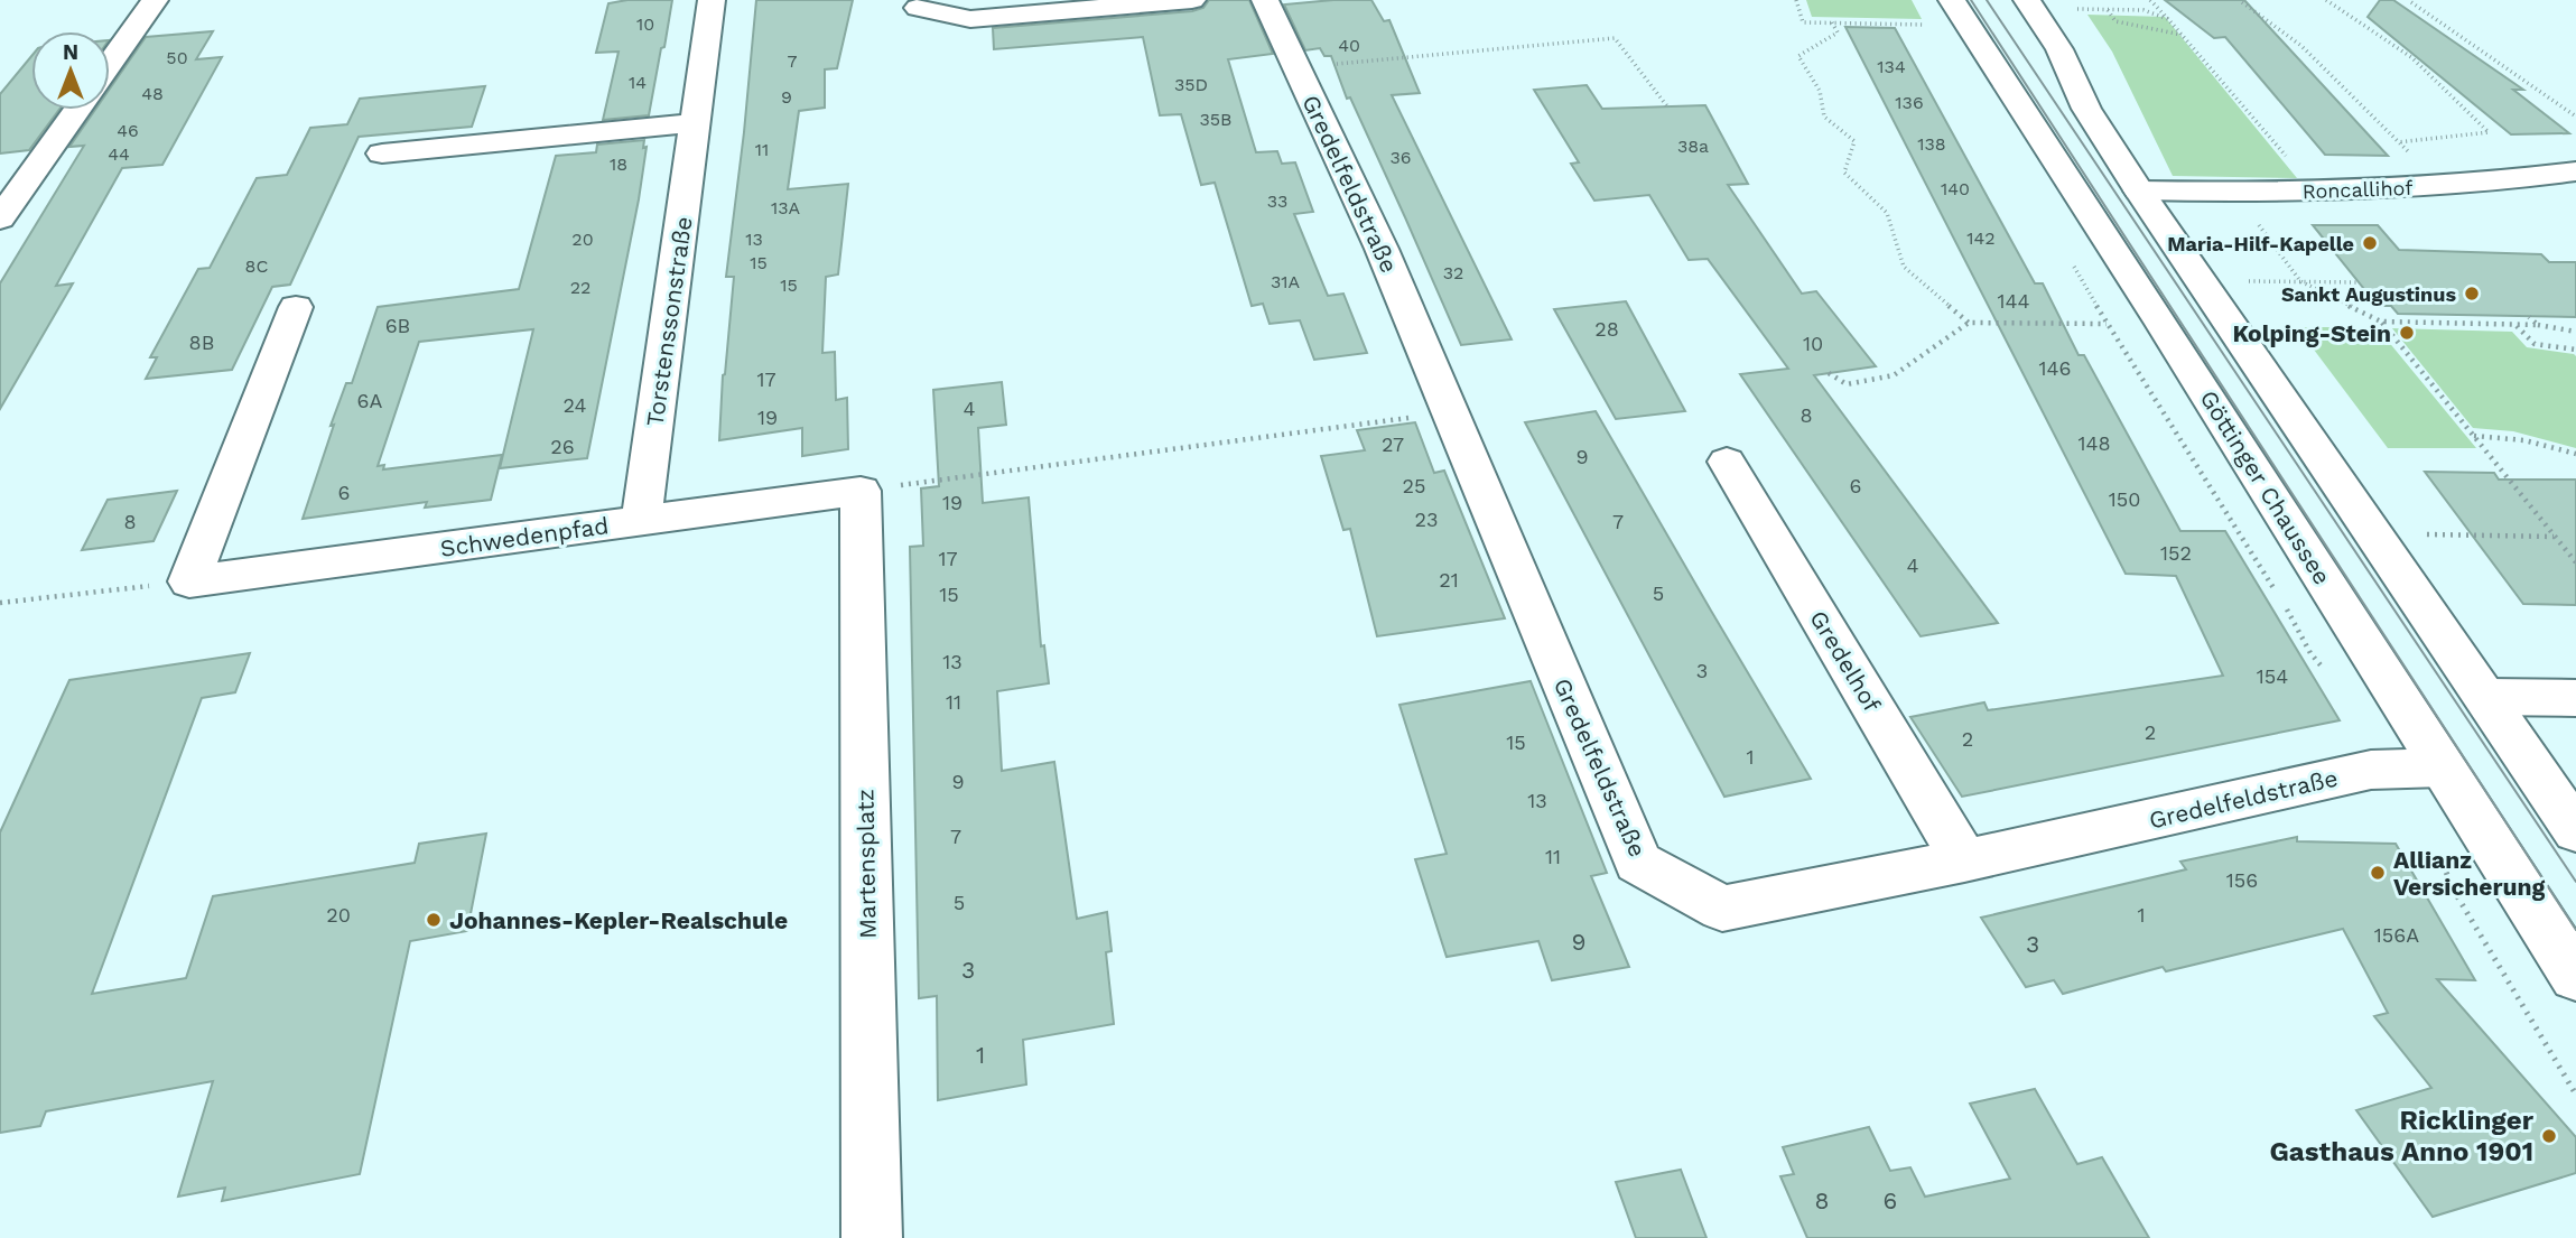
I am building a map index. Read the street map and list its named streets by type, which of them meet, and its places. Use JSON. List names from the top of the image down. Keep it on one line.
{"streets":{"street":["Gredelfeldstraße","Roncallihof","Torstenssonstraße","Göttinger Chaussee","Schwedenpfad","Gredelhof","Martensplatz"]},"crossings":[["Gredelfeldstraße","Göttinger Chaussee"],["Gredelfeldstraße","Gredelhof"],["Torstenssonstraße","Schwedenpfad"],["Schwedenpfad","Martensplatz"]],"places":["Maria-Hilf-Kapelle","Sankt Augustinus","Kolping-Stein","Allianz Versicherung","Johannes-Kepler-Realschule","Ricklinger Gasthaus Anno 1901"],"house_numbers":["10","40","50","7","134","14","35D","48","9","136","35B","46","138","38a","11","44","36","18","140","33","13A","142","20","13","15","8C","32","31A","15","22","144","6B","28","8B","10","146","17","6A","24","4","8","19","148","27","26","9","25","6","6","150","19","23","8","7","152","17","4","21","5","15","13","3","154","11","2","2","15","1","9","13","7","11","156","5","20","1","156A","9","3","3","1","8","6"],"north":"top"}
